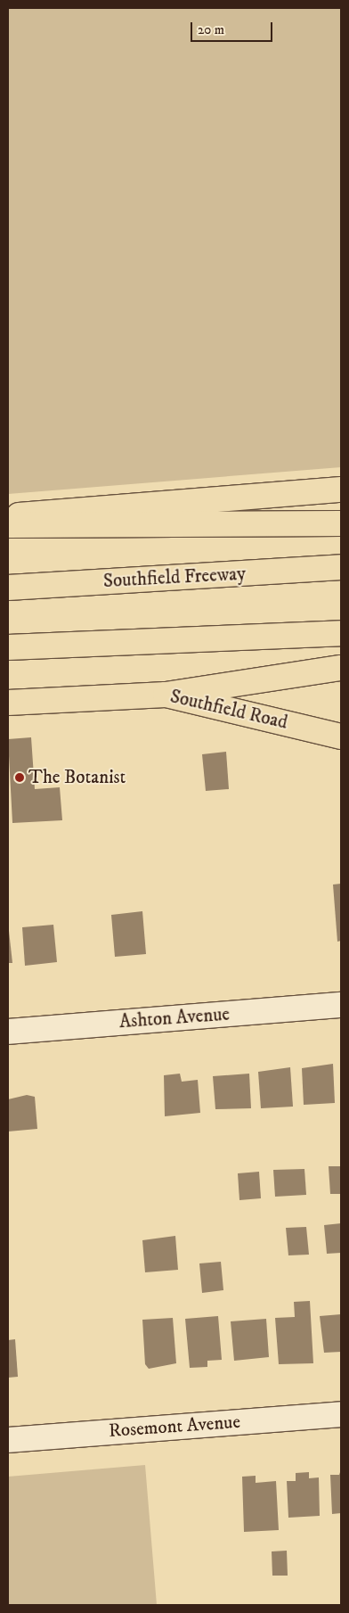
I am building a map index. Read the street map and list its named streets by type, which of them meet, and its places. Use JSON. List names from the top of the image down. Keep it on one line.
{"streets":{"main road":["Southfield Freeway","Southfield Road"],"street":["Ashton Avenue","Rosemont Avenue"]},"places":["The Botanist"],"scale_bar":"20 m"}
